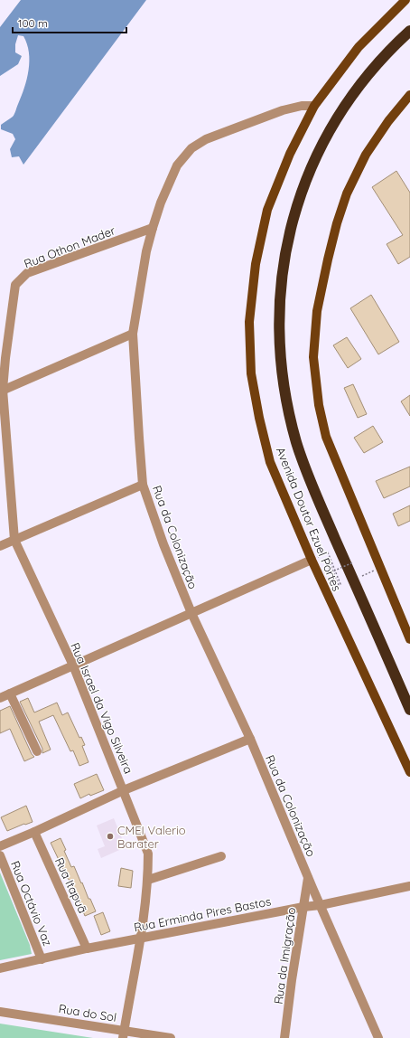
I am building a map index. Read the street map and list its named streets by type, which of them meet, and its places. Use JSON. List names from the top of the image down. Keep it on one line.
{"streets":{"main road":["Avenida Doutor Ezuel Portes"],"street":["Rua Othon Mader","Rua da Colonização","Rua Israel da Vigo Silveira","Rua Itapuã","Rua Octávio Vaz","Rua Erminda Pires Bastos","Rua da Imigração","Rua do Sol"]},"crossings":[["Rua Othon Mader","Rua da Colonização"],["Rua Othon Mader","Rua Israel da Vigo Silveira"],["Avenida Doutor Ezuel Portes","Rua da Colonização"],["Rua da Colonização","Rua Erminda Pires Bastos"],["Rua da Colonização","Rua da Imigração"],["Rua Israel da Vigo Silveira","Rua Erminda Pires Bastos"],["Rua Israel da Vigo Silveira","Rua do Sol"],["Rua Itapuã","Rua Erminda Pires Bastos"],["Rua Octávio Vaz","Rua Erminda Pires Bastos"],["Rua Erminda Pires Bastos","Rua da Imigração"]],"places":["CMEI Valerio Barater"],"scale_bar":"100 m"}
